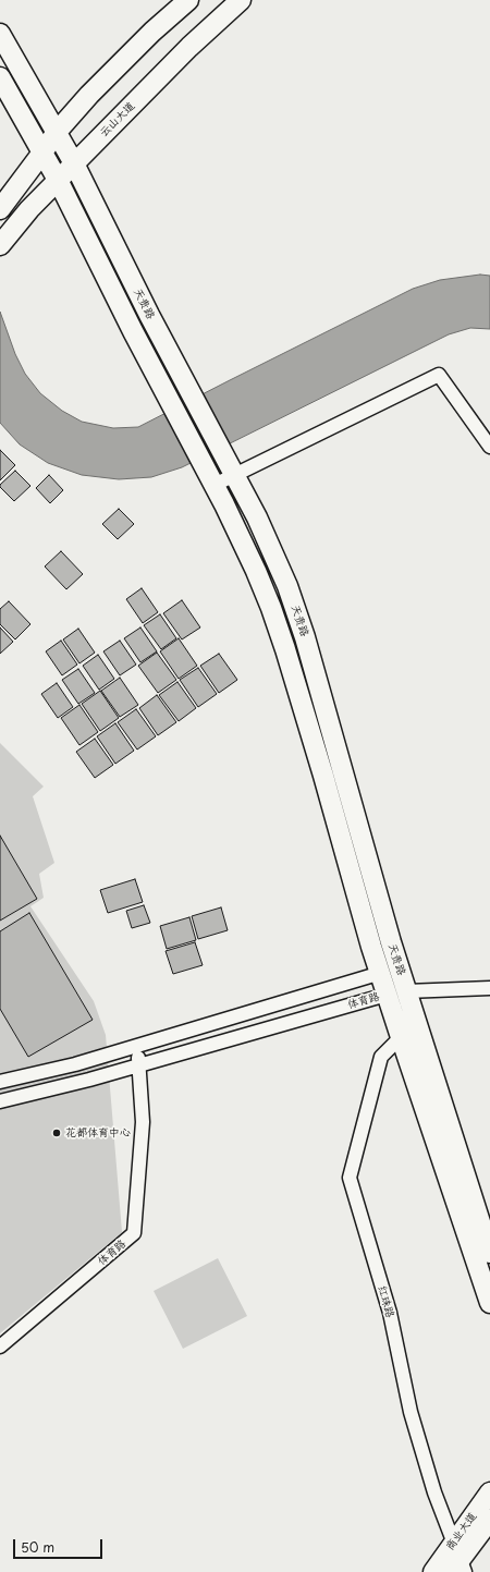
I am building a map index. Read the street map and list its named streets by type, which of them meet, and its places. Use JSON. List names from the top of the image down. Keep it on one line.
{"streets":{"main road":["云山大道","天贵路","商业大道"],"street":["体育路","红珠路"]},"crossings":[["云山大道","天贵路"],["天贵路","体育路"],["天贵路","红珠路"],["红珠路","商业大道"]],"places":["花都体育中心"],"scale_bar":"50 m"}
